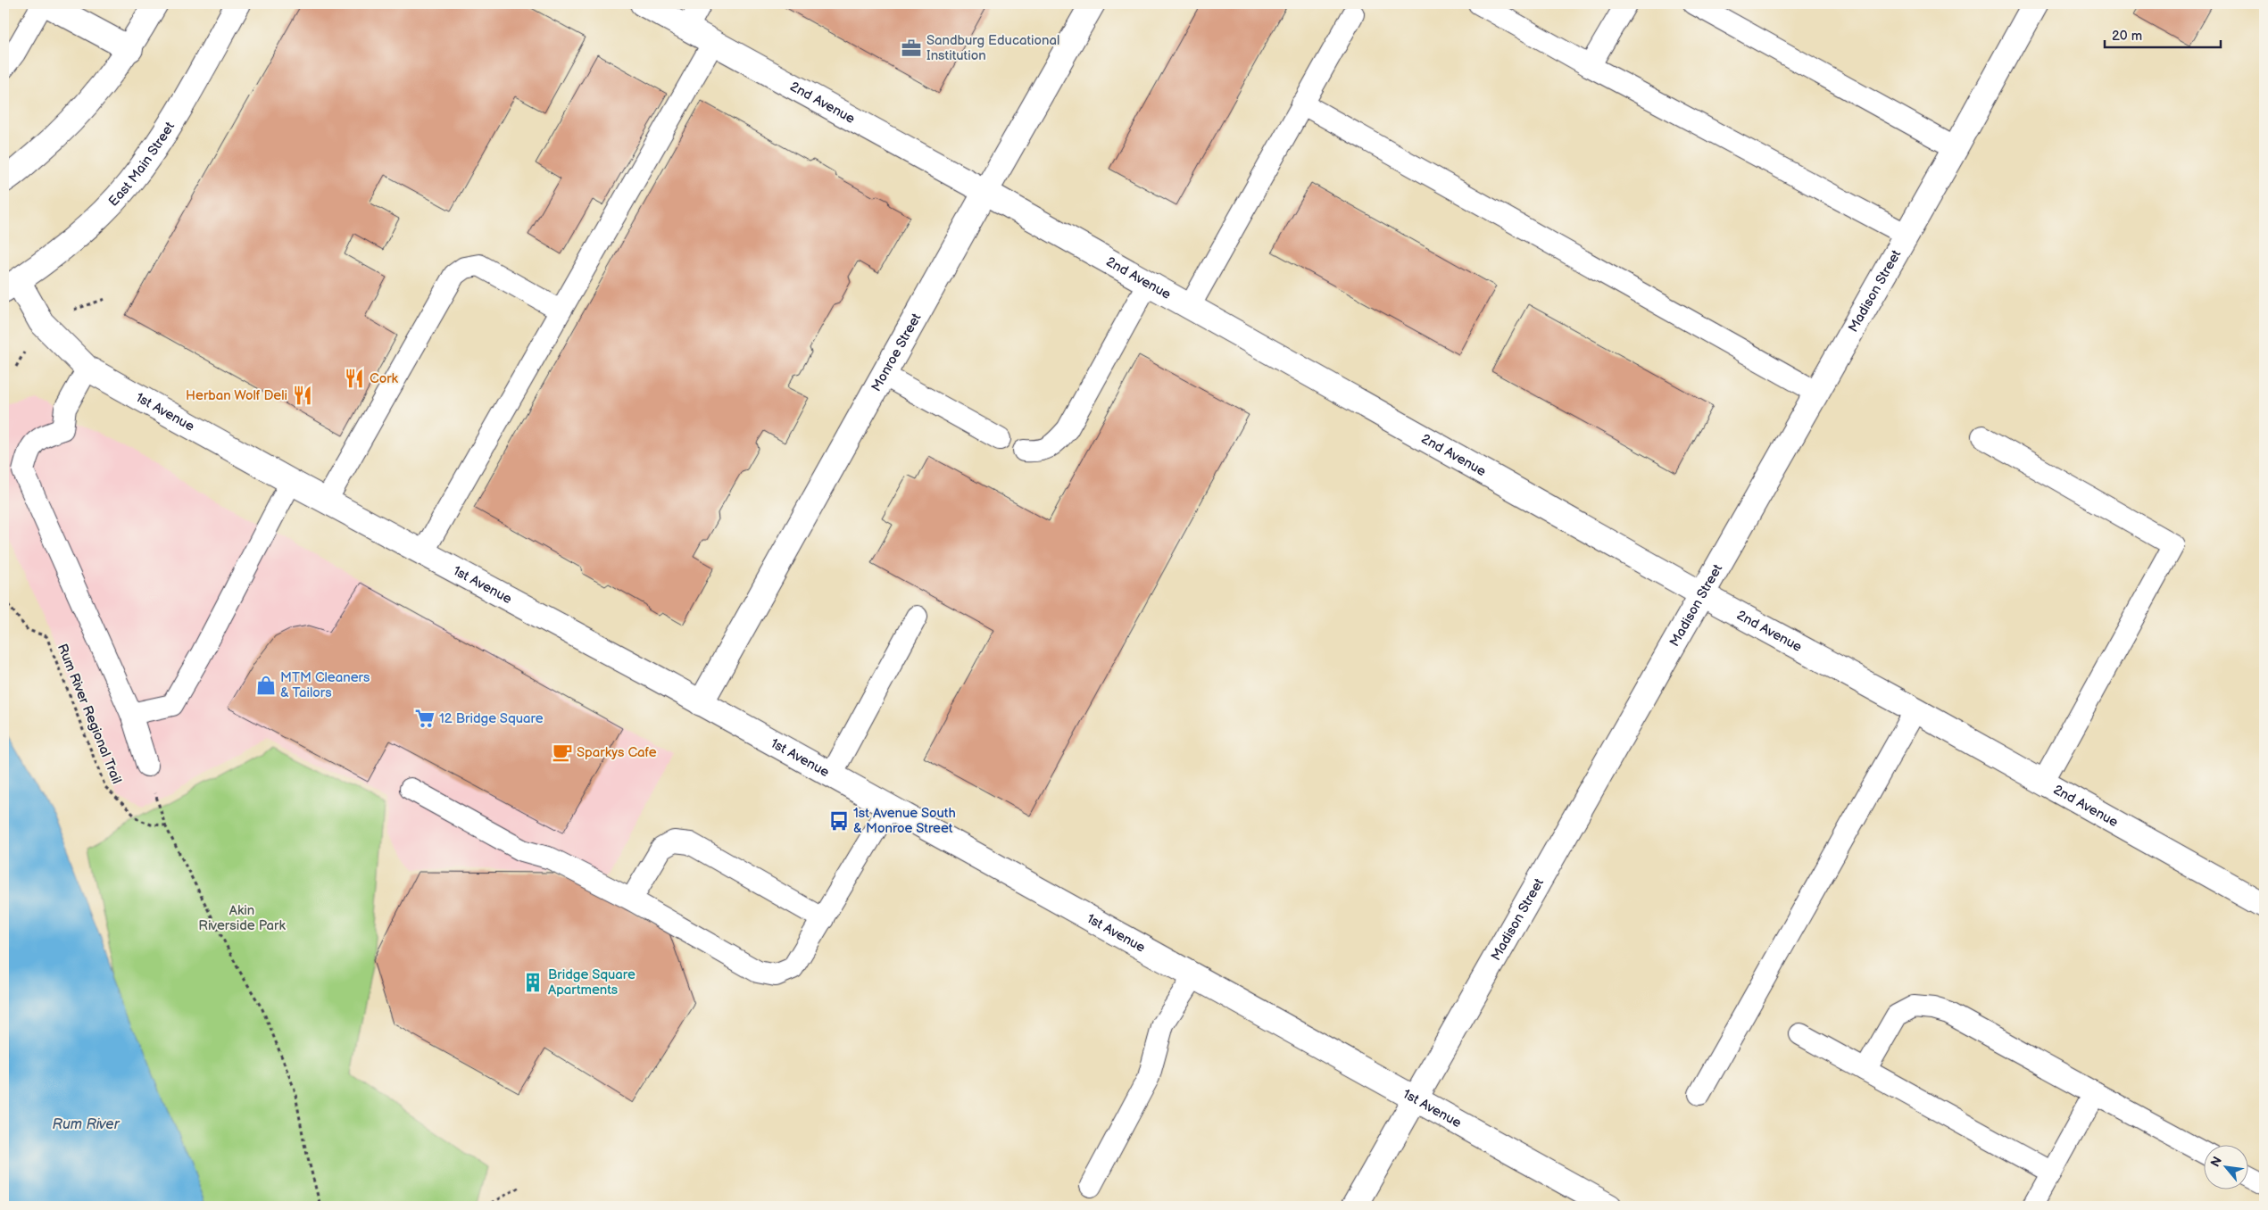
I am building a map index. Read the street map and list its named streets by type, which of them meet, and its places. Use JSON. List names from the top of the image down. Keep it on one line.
{"streets":{"street":["2nd Avenue","East Main Street","Madison Street","Monroe Street","1st Avenue"],"path":["Rum River Regional Trail"]},"crossings":[["2nd Avenue","Madison Street"],["2nd Avenue","Monroe Street"],["East Main Street","1st Avenue"],["Madison Street","1st Avenue"],["Monroe Street","1st Avenue"]],"water":["Rum River"],"parks":["Akin Riverside Park"],"places":{"office":["Sandburg Educational Institution"],"restaurant":["Cork","Herban Wolf Deli"],"shop":["MTM Cleaners & Tailors"],"supermarket":["12 Bridge Square"],"cafe":["Sparkys Cafe"],"bus stop":["1st Avenue South & Monroe Street"],"building":["Bridge Square Apartments"]},"scale_bar":"20 m","north":"top left"}
